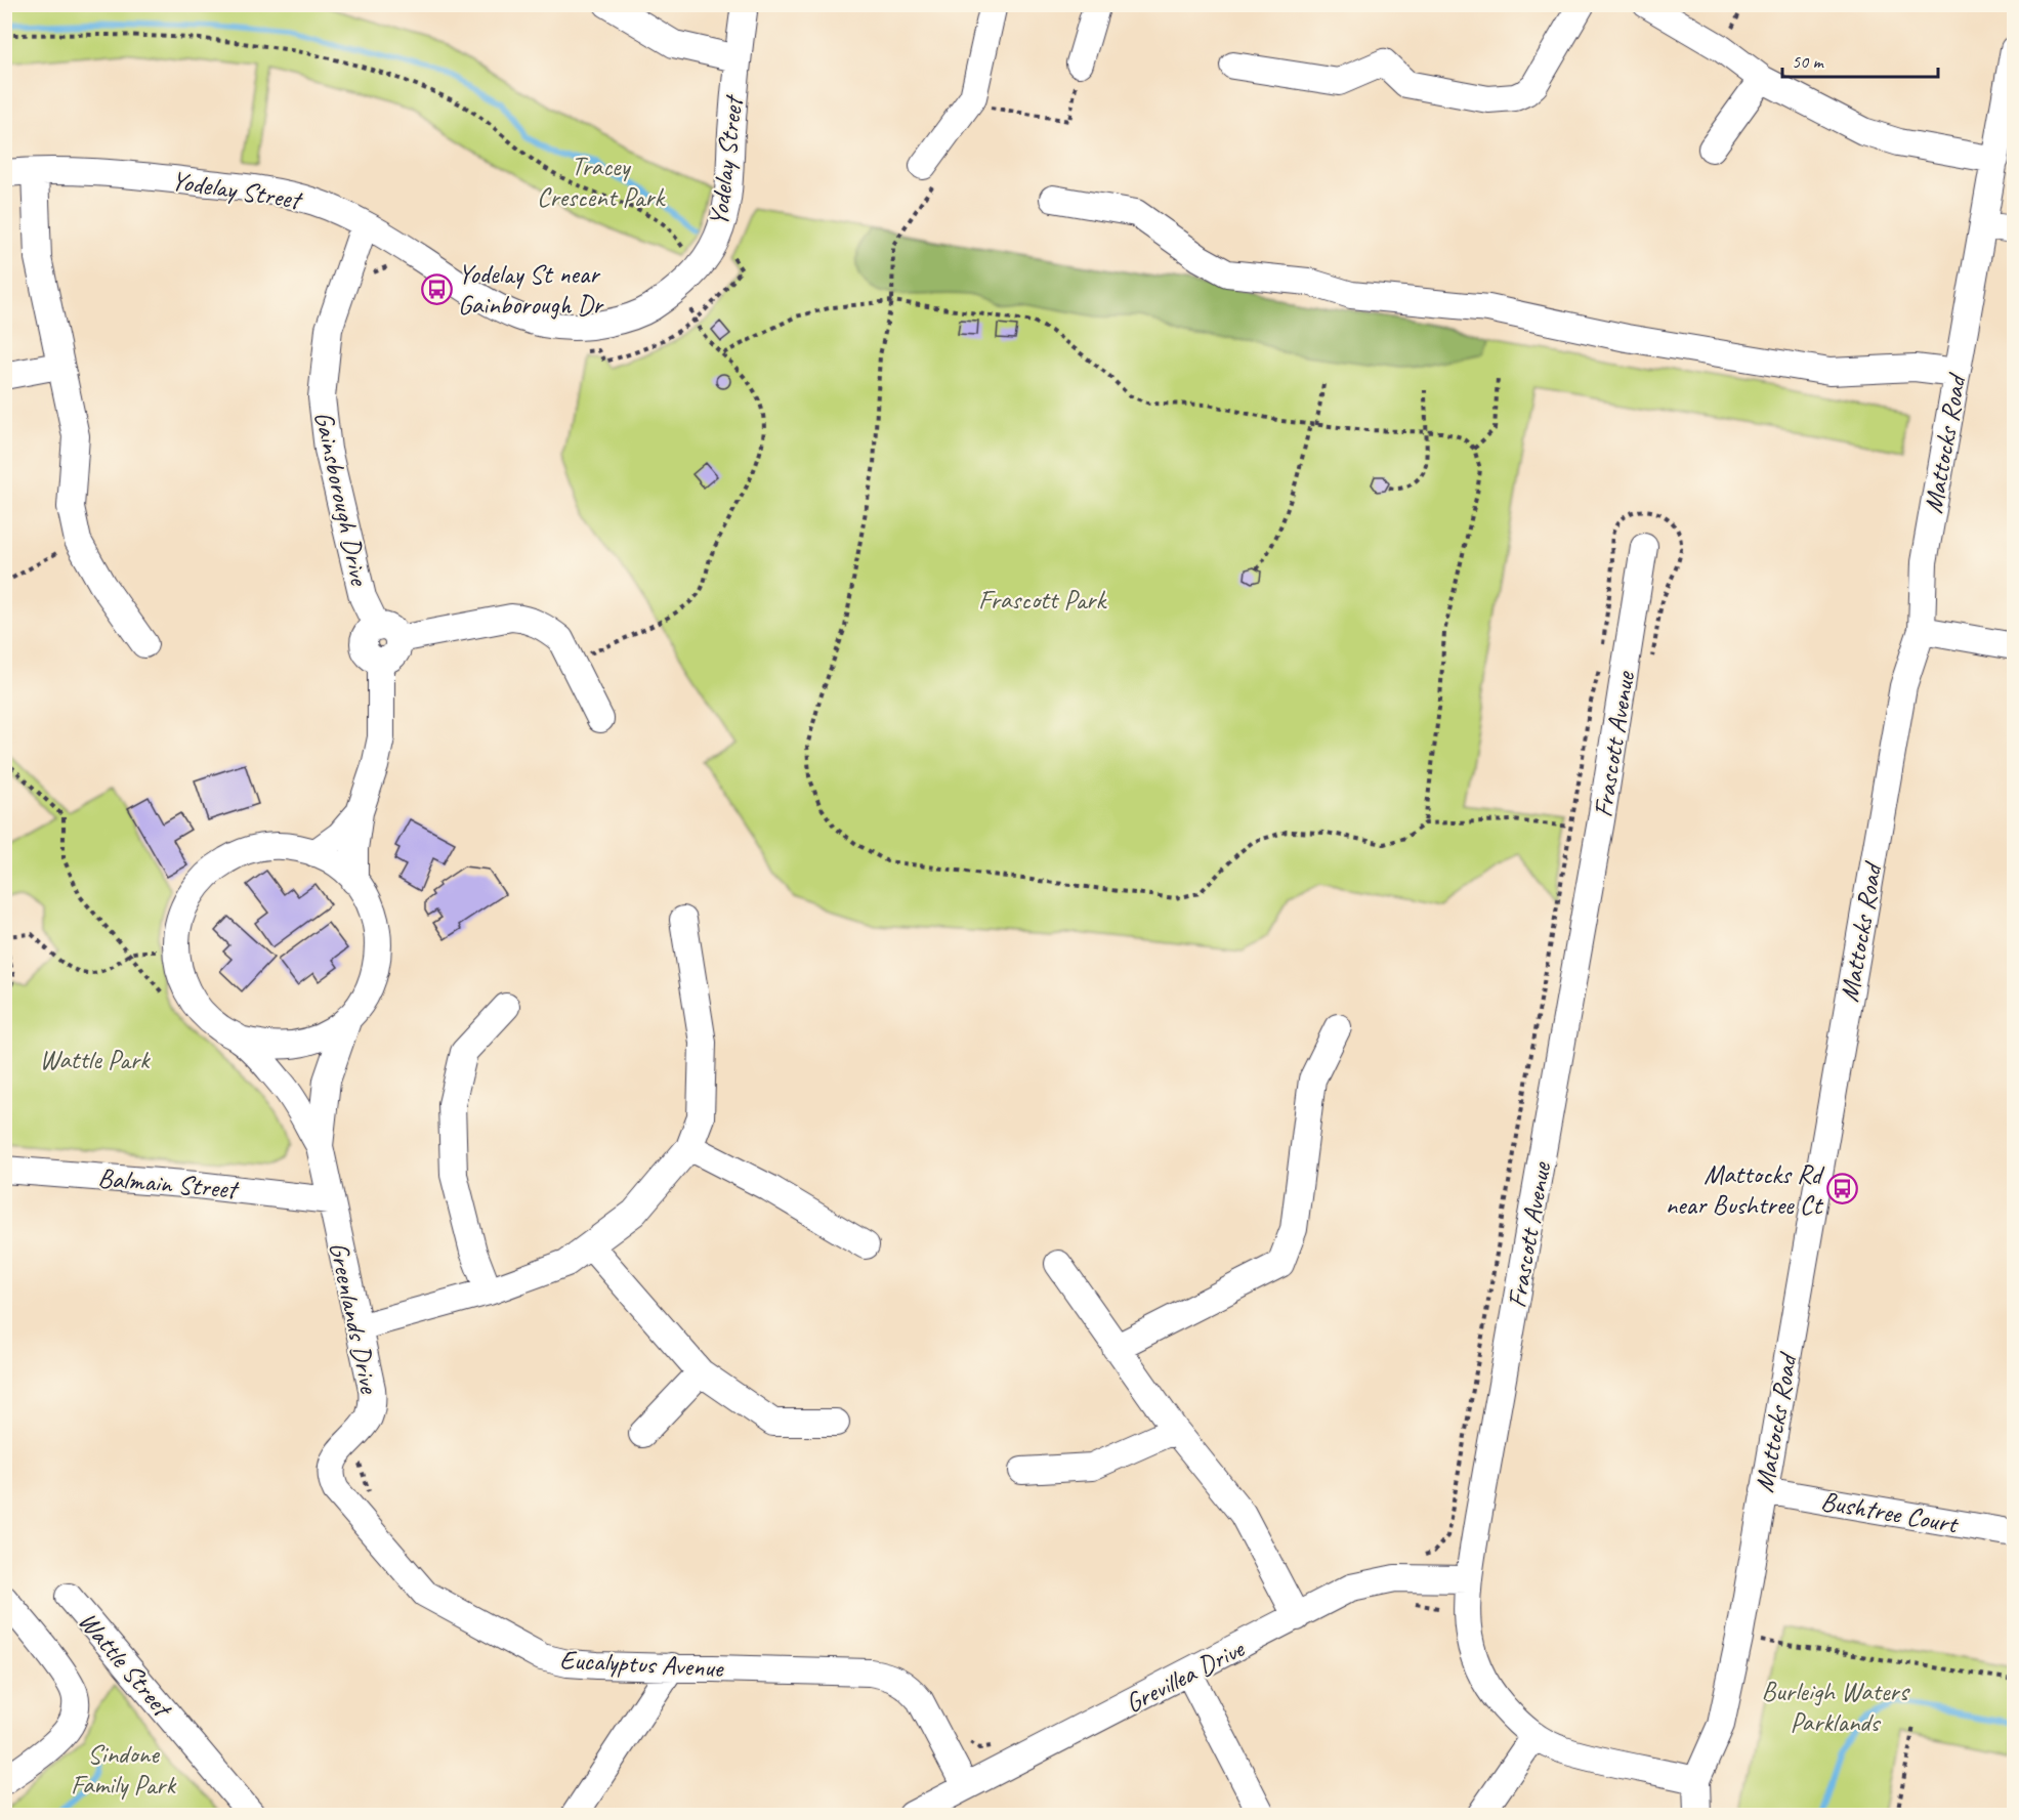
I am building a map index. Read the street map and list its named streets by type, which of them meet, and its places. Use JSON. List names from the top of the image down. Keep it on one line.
{"streets":{"street":["Yodelay Street","Mattocks Road","Gainsborough Drive","Frascott Avenue","Balmain Street","Greenlands Drive","Bushtree Court","Wattle Street","Eucalyptus Avenue","Grevillea Drive"]},"crossings":[["Yodelay Street","Gainsborough Drive"],["Mattocks Road","Frascott Avenue"],["Mattocks Road","Bushtree Court"],["Frascott Avenue","Grevillea Drive"],["Balmain Street","Greenlands Drive"],["Greenlands Drive","Eucalyptus Avenue"],["Eucalyptus Avenue","Grevillea Drive"]],"parks":["Tracey Crescent Park","Frascott Park","Wattle Park","Burleigh Waters Parklands","Sindone Family Park"],"places":{"bus stop":["Yodelay St near Gainborough Dr","Mattocks Rd near Bushtree Ct"]},"scale_bar":"50 m"}
